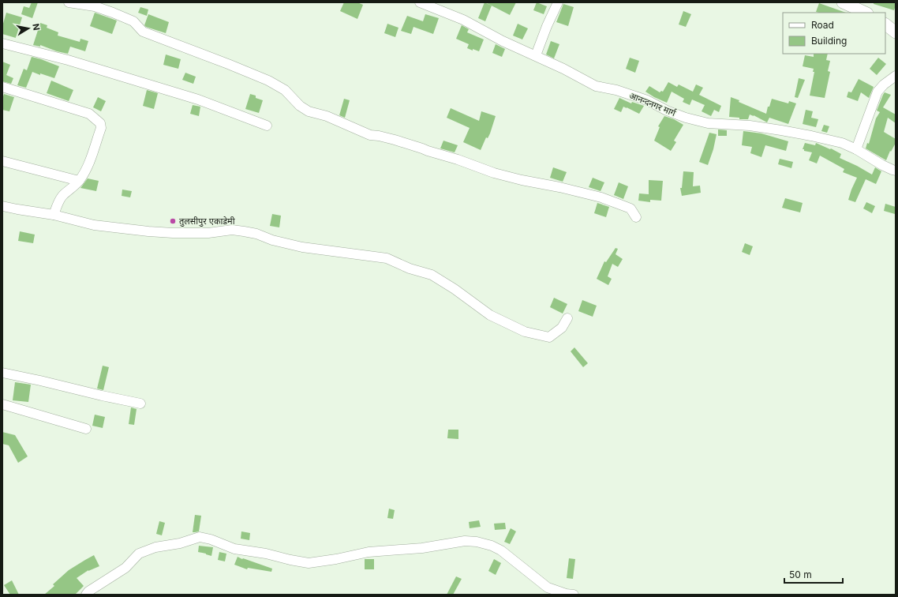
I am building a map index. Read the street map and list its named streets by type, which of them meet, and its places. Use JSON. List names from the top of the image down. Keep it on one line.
{"streets":{"street":["आनन्दनगर मार्ग"]},"places":["तुलसीपुर एकाडेमी"],"legend":["Road","Building"],"scale_bar":"50 m","north":"right"}
